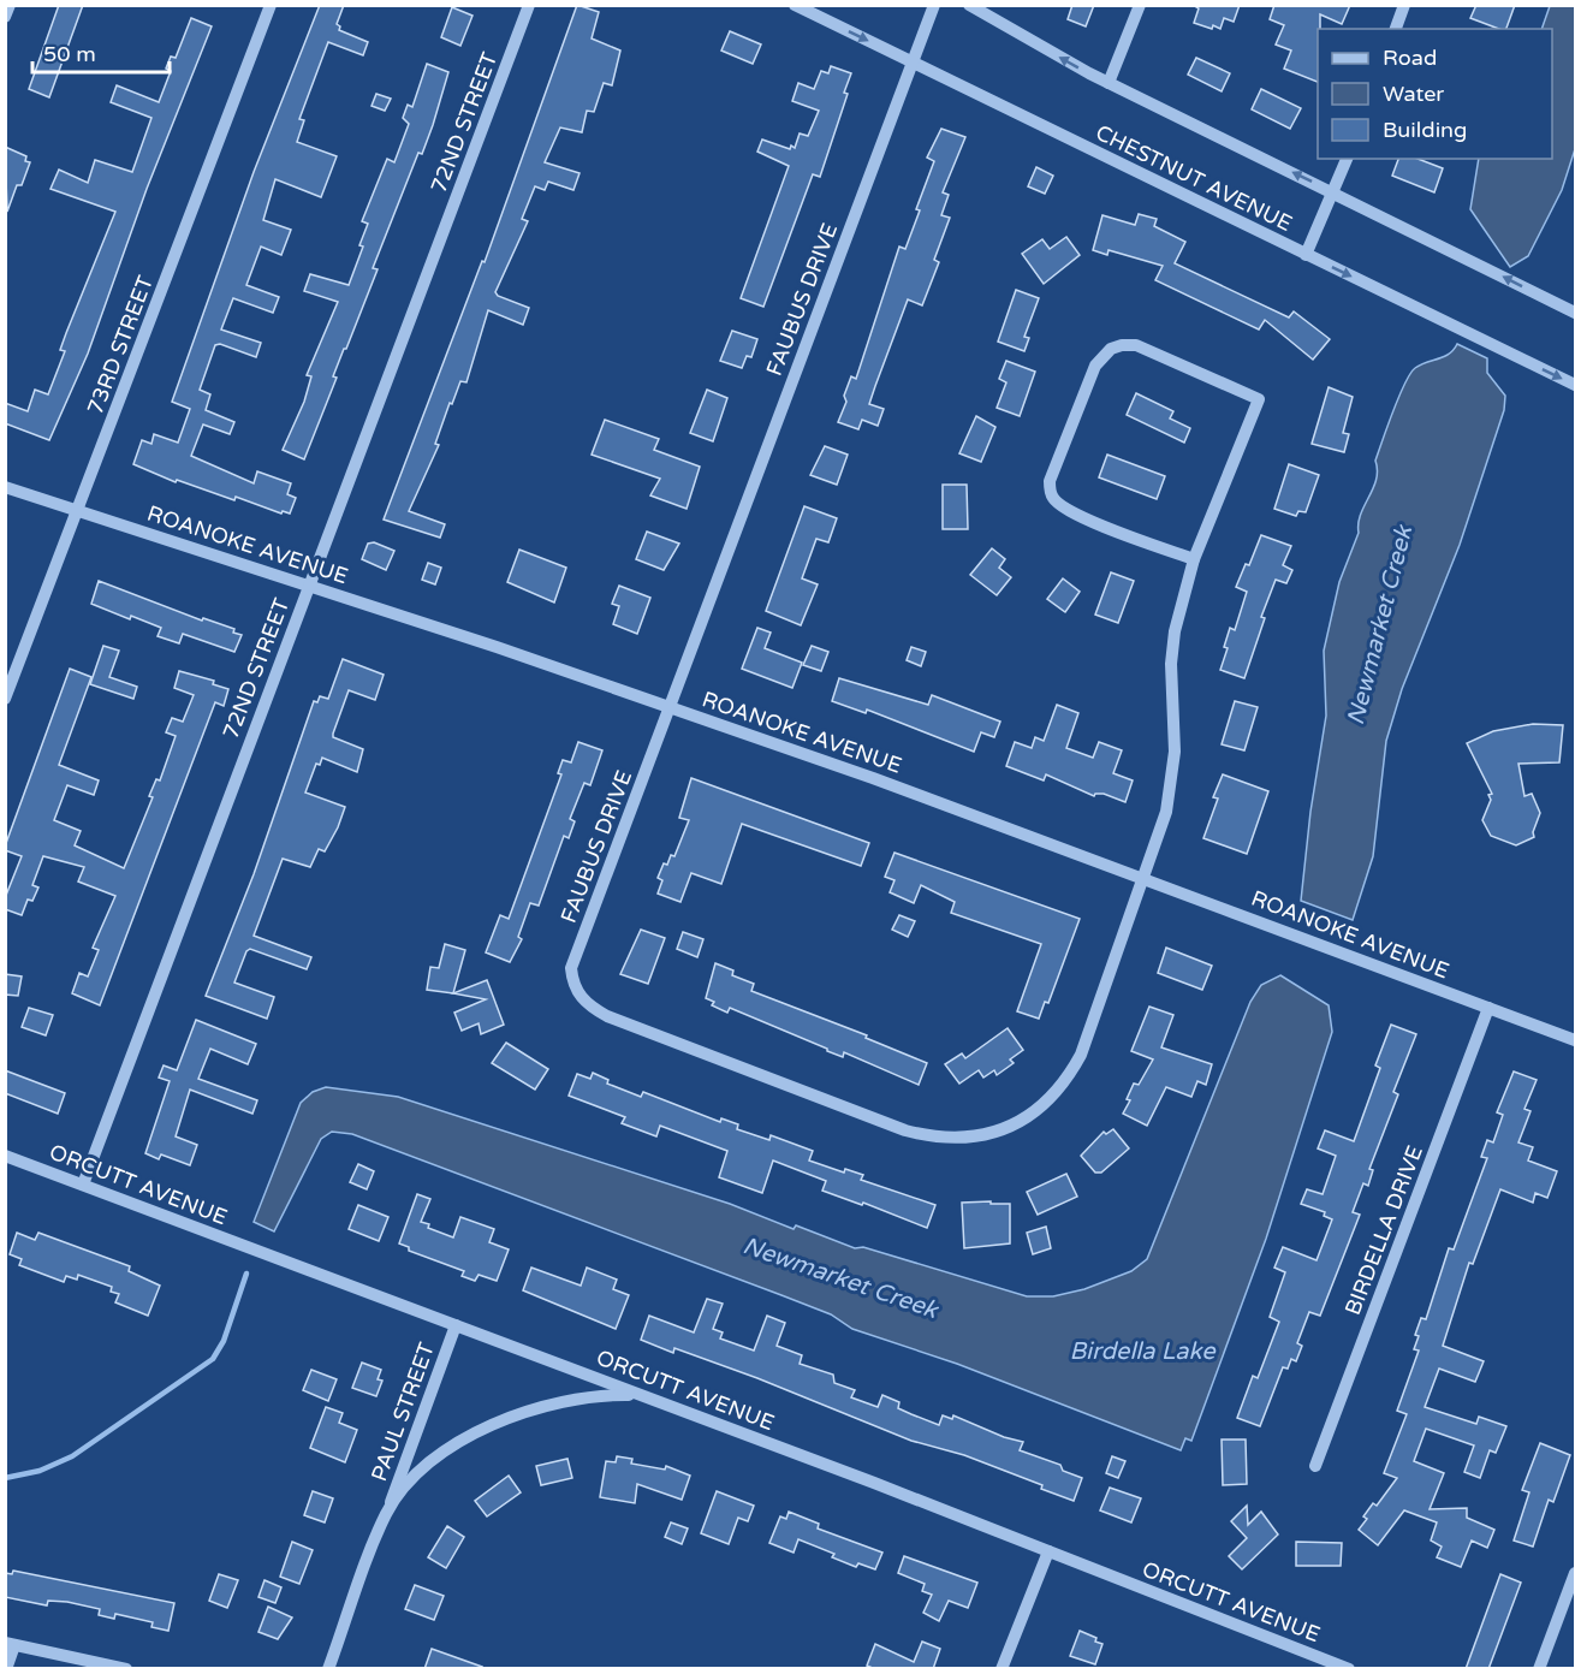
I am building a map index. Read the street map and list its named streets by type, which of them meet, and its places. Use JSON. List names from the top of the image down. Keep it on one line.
{"streets":{"street":["72ND STREET","CHESTNUT AVENUE","FAUBUS DRIVE","73RD STREET","ROANOKE AVENUE","ORCUTT AVENUE","BIRDELLA DRIVE","PAUL STREET"]},"crossings":[["72ND STREET","ROANOKE AVENUE"],["72ND STREET","ORCUTT AVENUE"],["CHESTNUT AVENUE","FAUBUS DRIVE"],["FAUBUS DRIVE","ROANOKE AVENUE"],["73RD STREET","ROANOKE AVENUE"],["ROANOKE AVENUE","BIRDELLA DRIVE"],["ORCUTT AVENUE","PAUL STREET"]],"water":["Newmarket Creek","Birdella Lake"],"legend":["Road","Water","Building"],"scale_bar":"50 m"}
